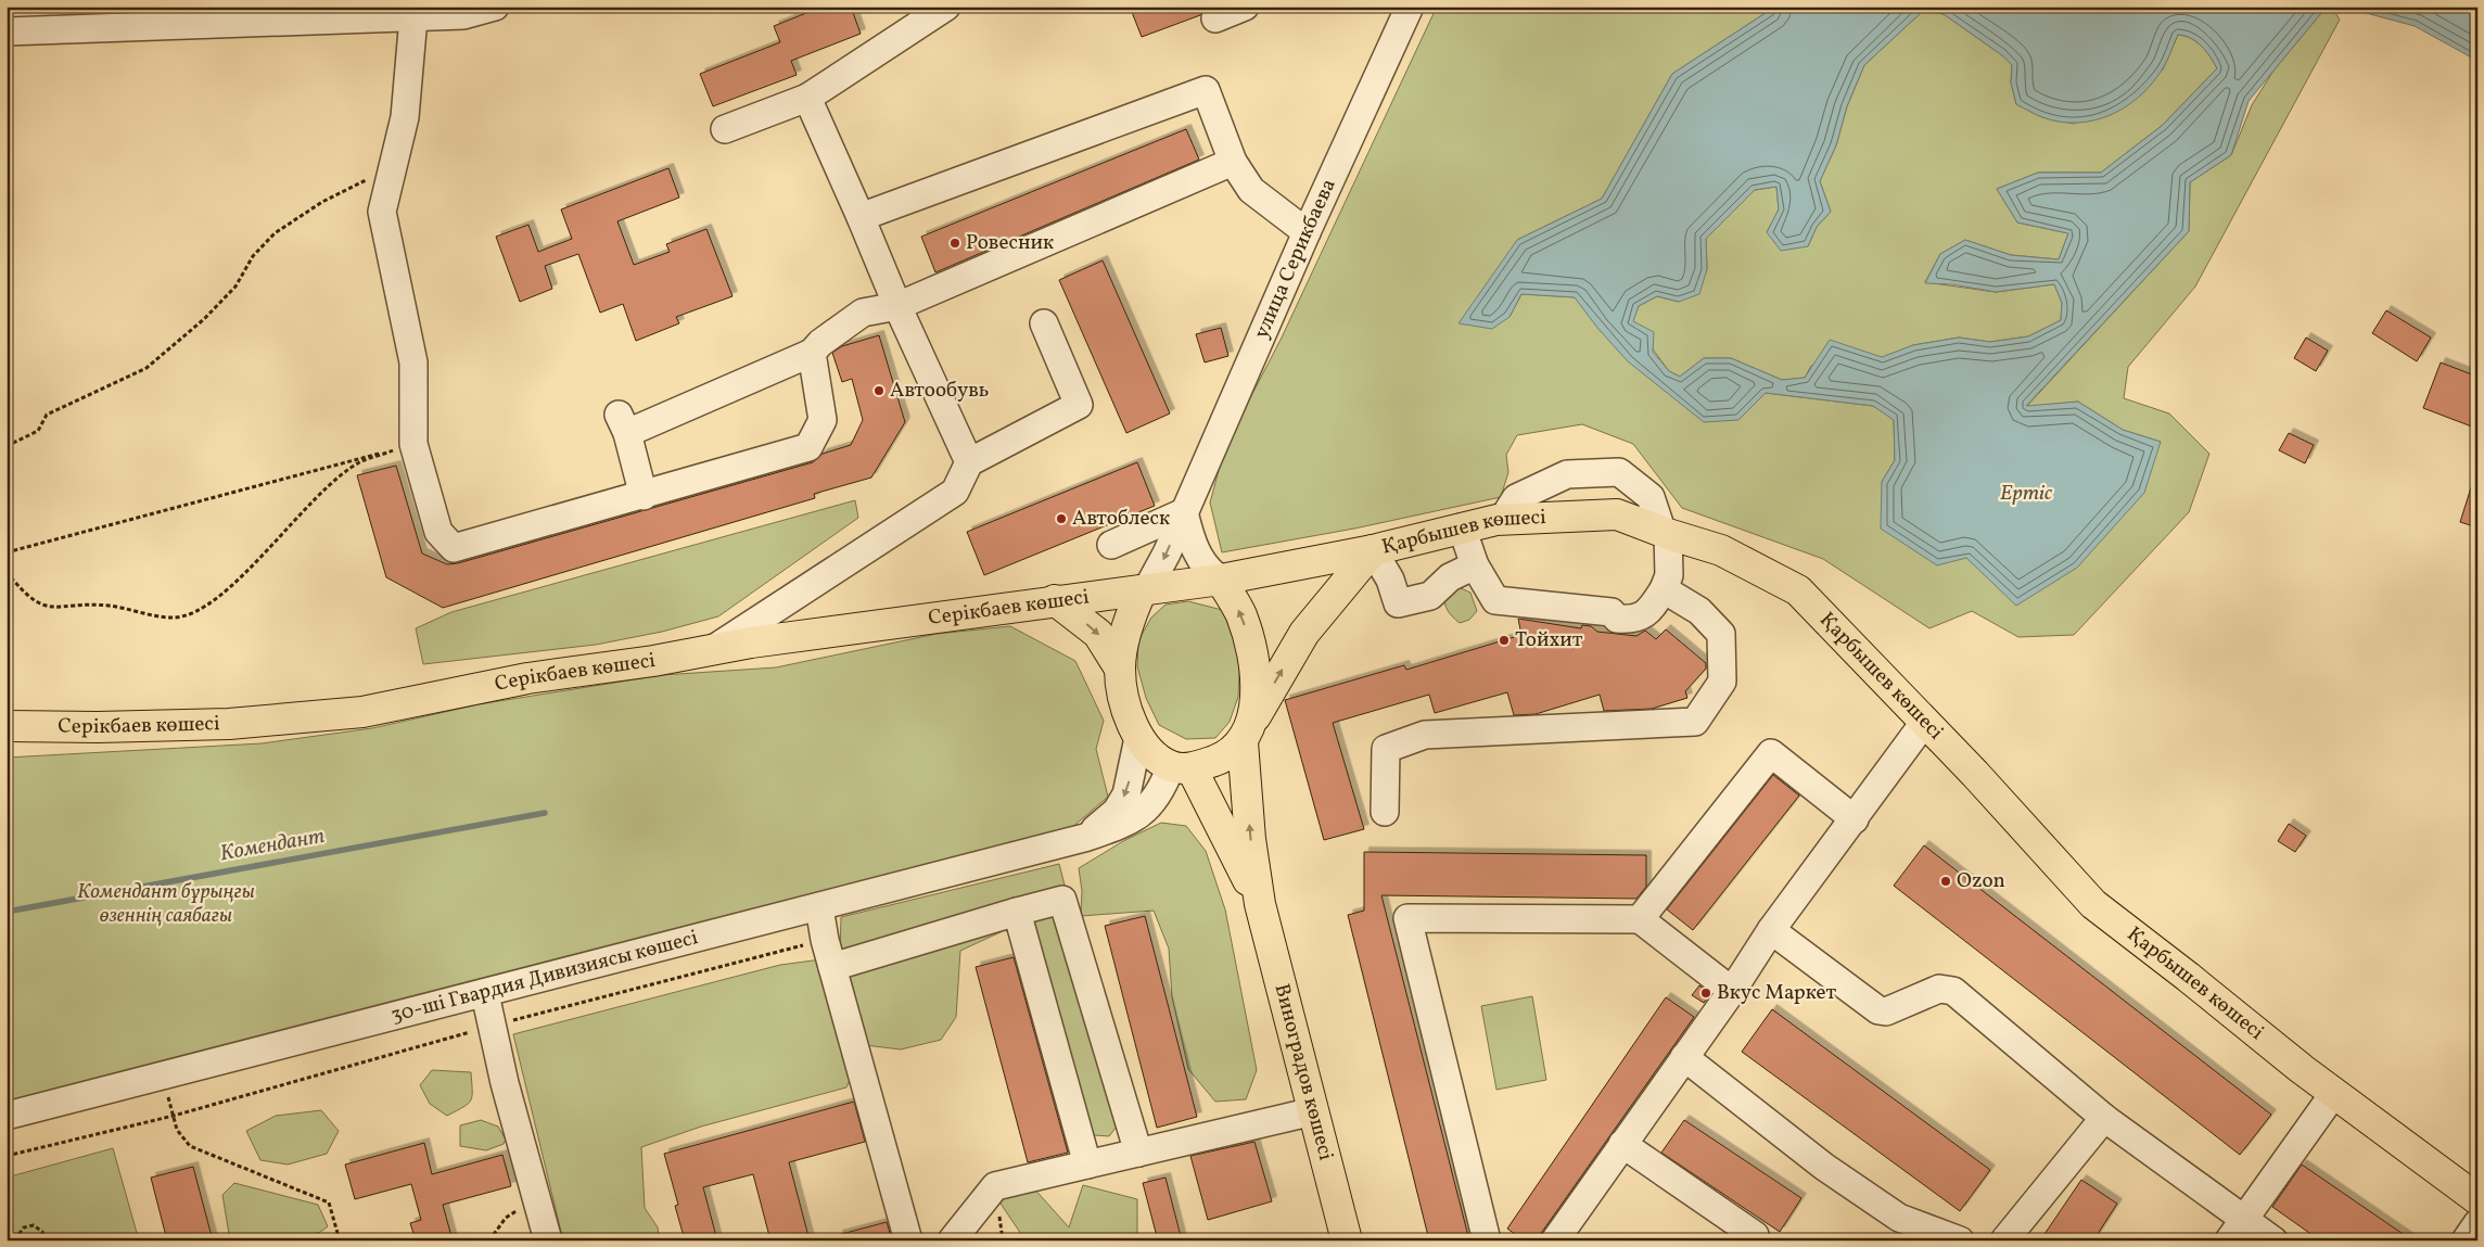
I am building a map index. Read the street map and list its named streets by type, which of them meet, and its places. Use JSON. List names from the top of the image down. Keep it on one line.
{"streets":{"main road":["Қарбышев көшесі","Серікбаев көшесі","Виноградов көшесі"],"street":["улица Серикбаева","30-ші Гвардия Дивизиясы көшесі"]},"crossings":[["улица Серикбаева","Қарбышев көшесі"],["улица Серикбаева","Серікбаев көшесі"],["улица Серикбаева","30-ші Гвардия Дивизиясы көшесі"],["Қарбышев көшесі","Серікбаев көшесі"],["Қарбышев көшесі","30-ші Гвардия Дивизиясы көшесі"],["Серікбаев көшесі","30-ші Гвардия Дивизиясы көшесі"]],"water":["Ертіс","Комендант"],"parks":["Комендант бұрыңғы өзеннің саябағы"],"places":["Ровесник","Автообувь","Автоблеск","Тойхит","Ozon","Вкус Маркет"]}
